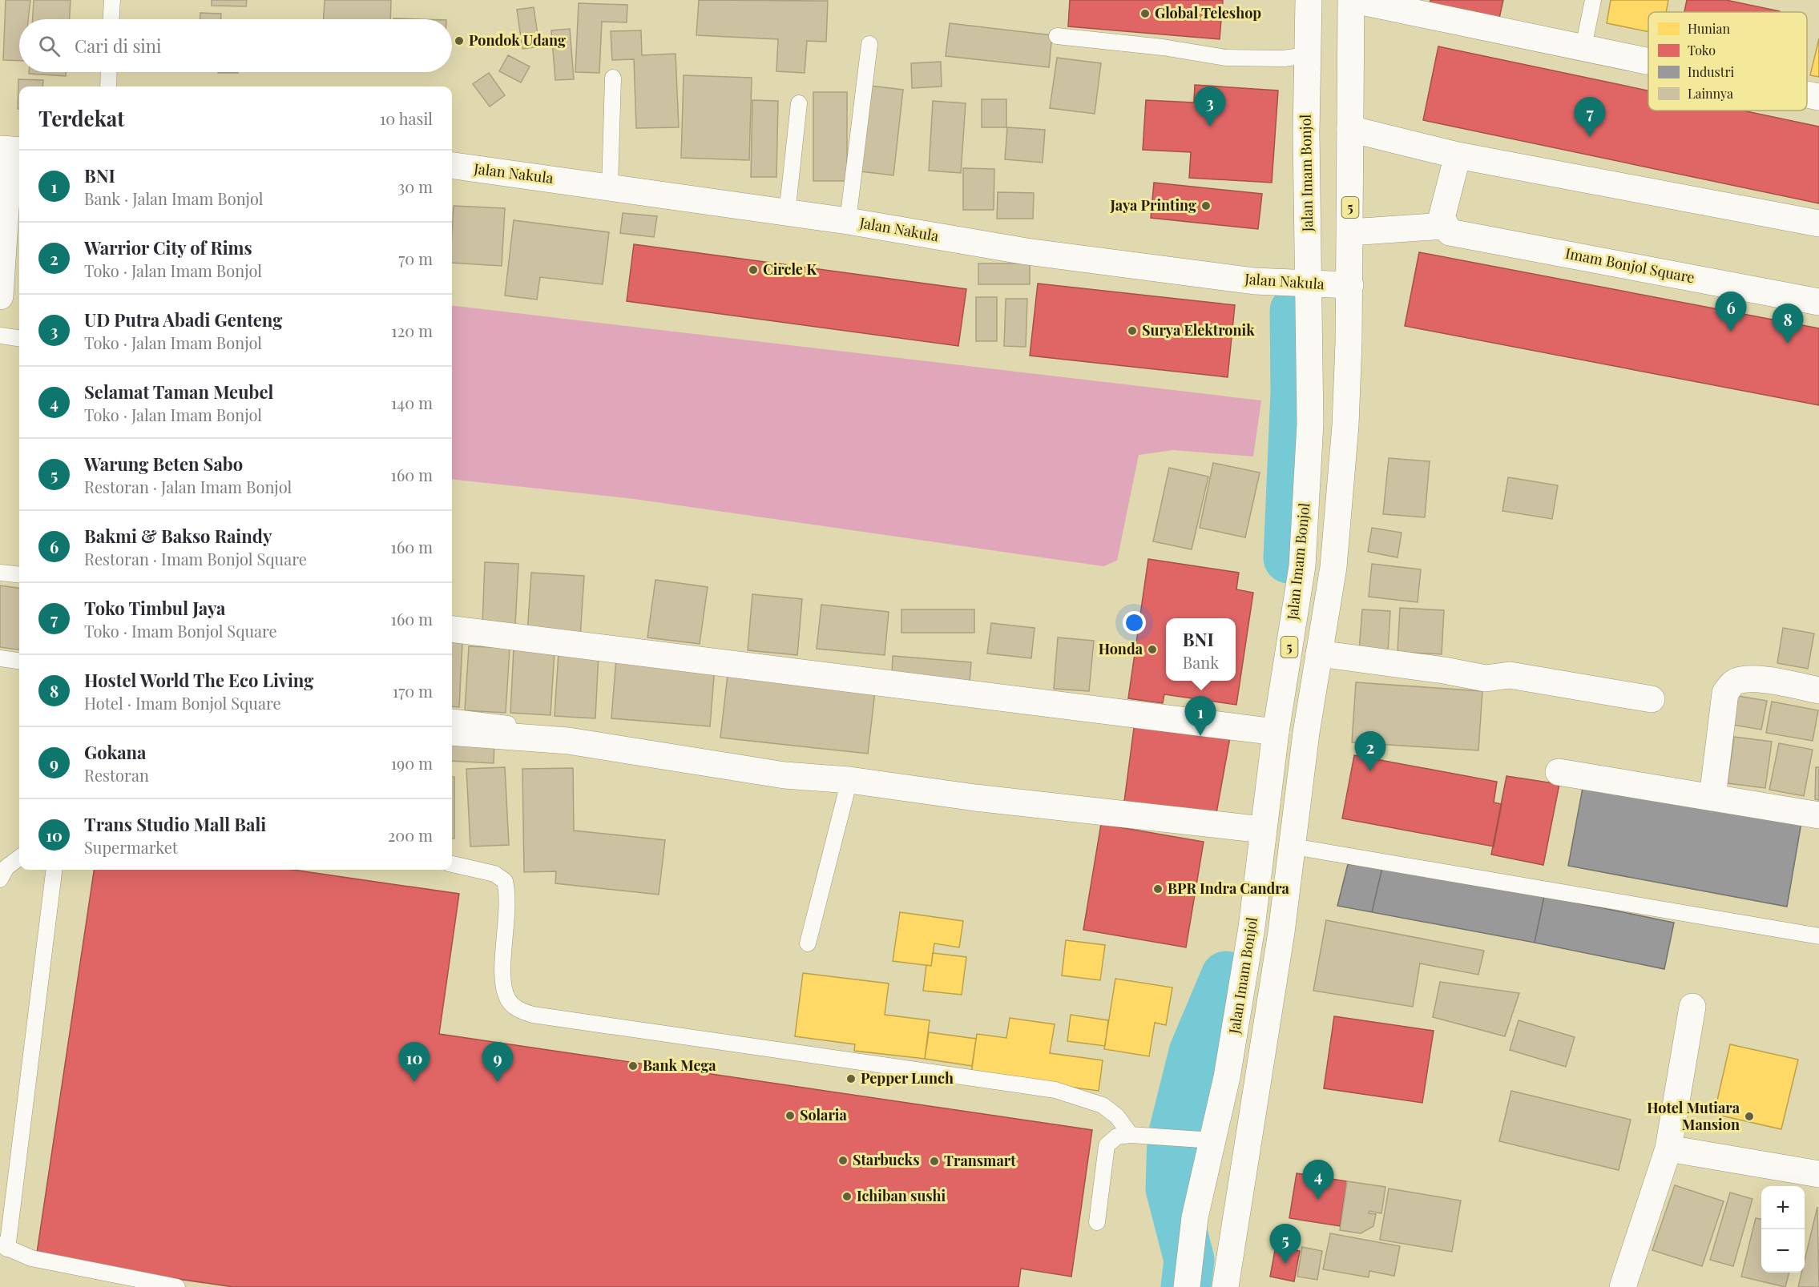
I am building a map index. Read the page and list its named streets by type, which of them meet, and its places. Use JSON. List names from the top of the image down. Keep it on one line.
{"streets":{"main road":["Jalan Imam Bonjol","Jalan Nakula","5","Imam Bonjol Square"]},"crossings":[["Jalan Imam Bonjol","Jalan Nakula"],["Jalan Imam Bonjol","Imam Bonjol Square"]],"places":["Global Teleshop","Pondok Udang","Jaya Printing","Circle K","Surya Elektronik","Honda","BPR Indra Candra","Bank Mega","Pepper Lunch","Solaria","Hotel Mutiara Mansion","Starbucks","Transmart","Ichiban sushi"],"legend":["Hunian","Toko","Industri","Lainnya"],"page":{"search":"Cari di sini","pins":["3","7","6","8","1","2","9","10","4","5"],"heading":["Terdekat","10 hasil"],"list":[{"mark":"1","name":"BNI","note":"Bank · Jalan Imam Bonjol","value":"30 m"},{"mark":"2","name":"Warrior City of Rims","note":"Toko · Jalan Imam Bonjol","value":"70 m"},{"mark":"3","name":"UD Putra Abadi Genteng","note":"Toko · Jalan Imam Bonjol","value":"120 m"},{"mark":"4","name":"Selamat Taman Meubel","note":"Toko · Jalan Imam Bonjol","value":"140 m"},{"mark":"5","name":"Warung Beten Sabo","note":"Restoran · Jalan Imam Bonjol","value":"160 m"},{"mark":"6","name":"Bakmi & Bakso Raindy","note":"Restoran · Imam Bonjol Square","value":"160 m"},{"mark":"7","name":"Toko Timbul Jaya","note":"Toko · Imam Bonjol Square","value":"160 m"},{"mark":"8","name":"Hostel World The Eco Living","note":"Hotel · Imam Bonjol Square","value":"170 m"},{"mark":"9","name":"Gokana","note":"Restoran","value":"190 m"},{"mark":"10","name":"Trans Studio Mall Bali","note":"Supermarket","value":"200 m"}],"popup":["BNI","Bank"],"map_buttons":["+","−"]}}
